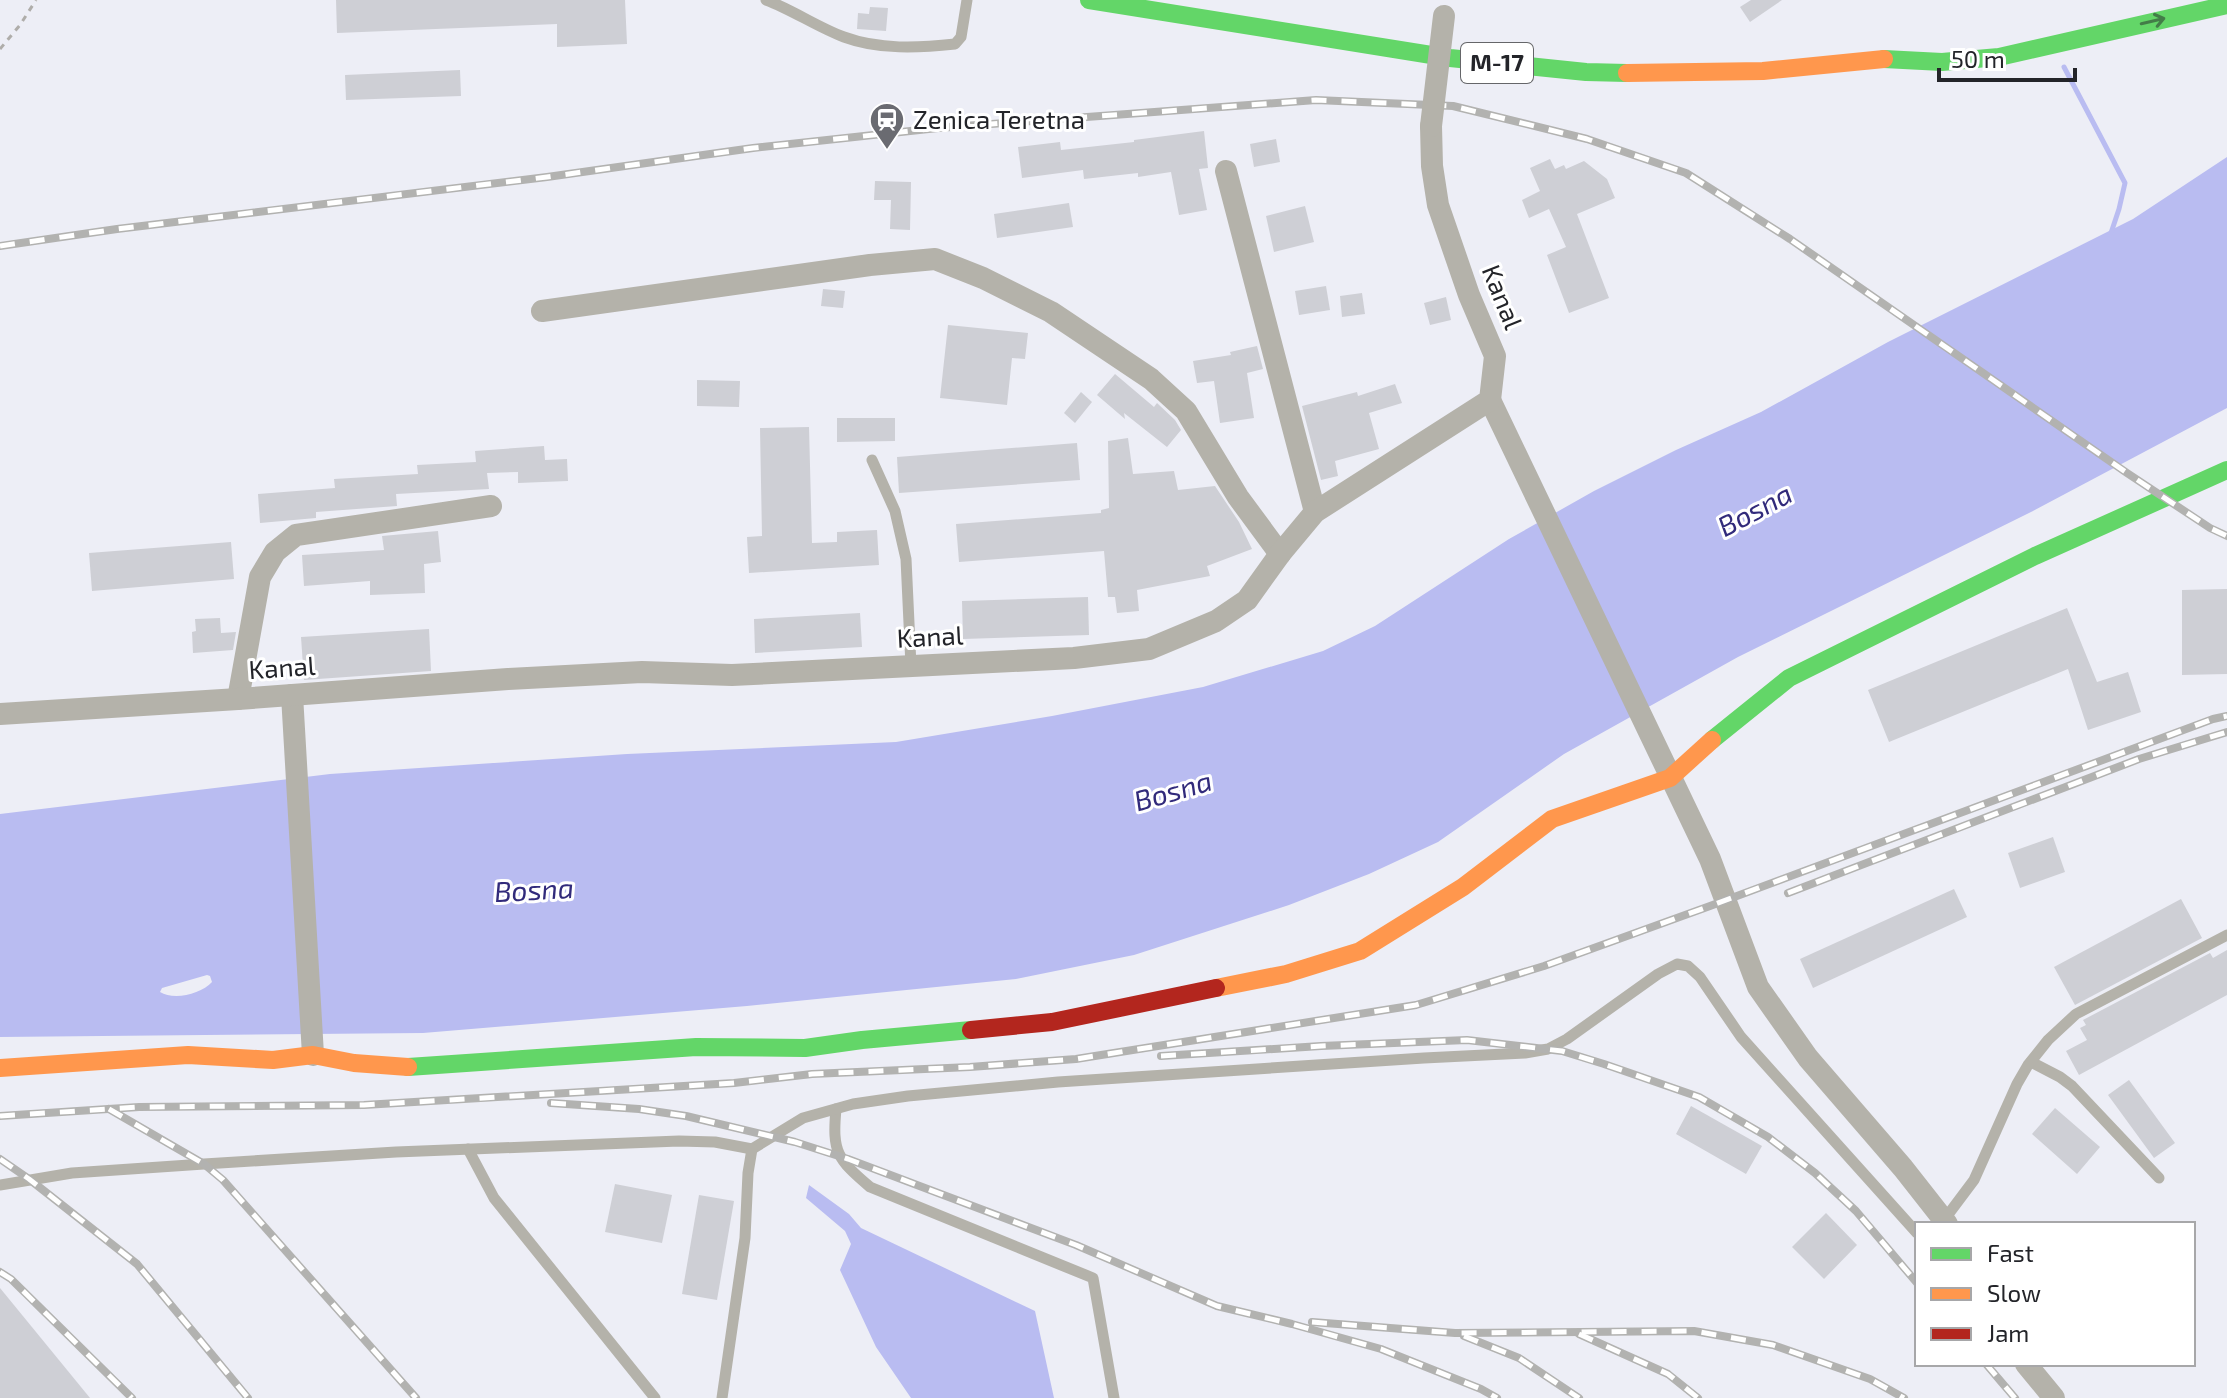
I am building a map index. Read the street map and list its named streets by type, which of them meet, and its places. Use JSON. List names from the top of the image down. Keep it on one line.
{"streets":{"main road":["M-17"],"street":["Kanal"]},"water":["Bosna"],"places":{"station":["Zenica Teretna"]},"legend":["Fast","Slow","Jam"],"scale_bar":"50 m"}
